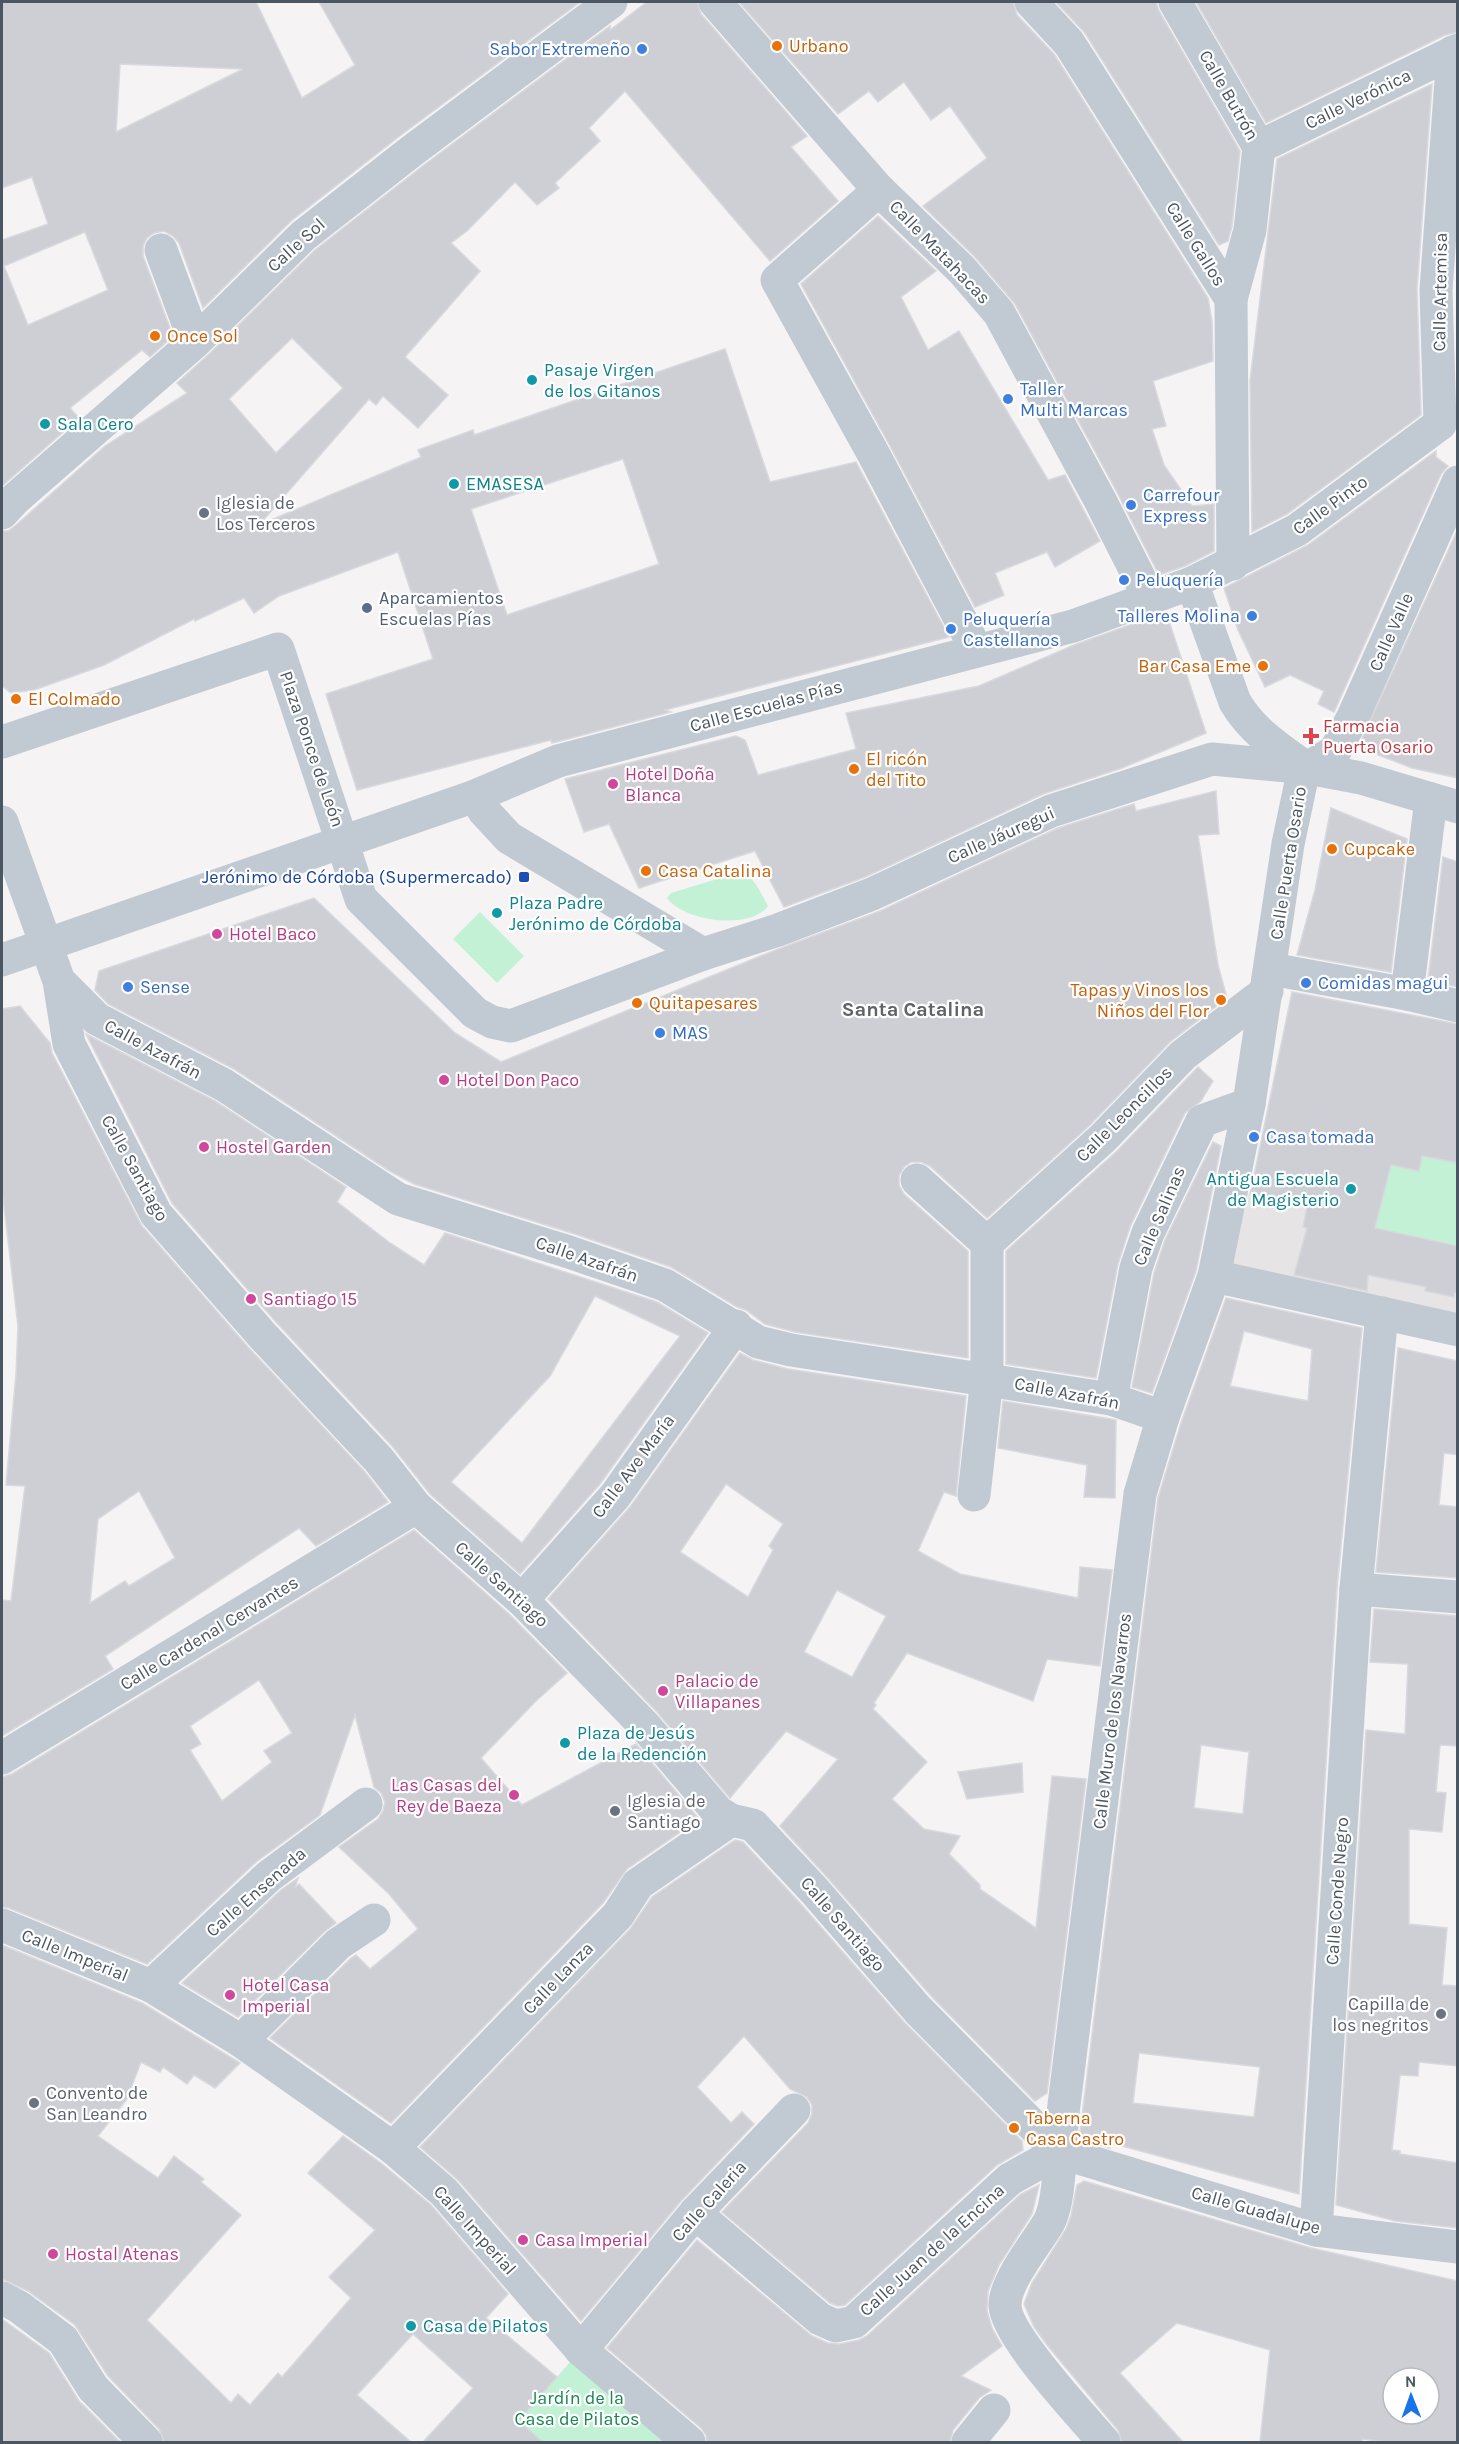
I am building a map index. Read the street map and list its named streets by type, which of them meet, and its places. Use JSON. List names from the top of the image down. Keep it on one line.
{"streets":{"street":["Calle Butrón","Calle Verónica","Calle Gallos","Calle Sol","Calle Matahacas","Calle Artemisa","Calle Pinto","Calle Valle","Calle Escuelas Pías","Plaza Ponce de León","Calle Jáuregui","Calle Puerta Osario","Calle Azafrán","Calle Leoncillos","Calle Santiago","Calle Salinas","Calle Ave María","Calle Cardenal Cervantes","Calle Muro de los Navarros","Calle Conde Negro","Calle Ensenada","Calle Imperial","Calle Lanza","Calle Caleria","Calle Guadalupe","Calle Juan de la Encina"]},"crossings":[["Calle Butrón","Calle Verónica"],["Calle Butrón","Calle Gallos"],["Calle Verónica","Calle Artemisa"],["Calle Gallos","Calle Pinto"],["Calle Matahacas","Calle Escuelas Pías"],["Calle Artemisa","Calle Pinto"],["Calle Pinto","Calle Escuelas Pías"],["Calle Pinto","Calle Puerta Osario"],["Calle Valle","Calle Jáuregui"],["Calle Valle","Calle Puerta Osario"],["Calle Escuelas Pías","Plaza Ponce de León"],["Calle Escuelas Pías","Calle Puerta Osario"],["Plaza Ponce de León","Calle Santiago"],["Calle Jáuregui","Calle Puerta Osario"],["Calle Puerta Osario","Calle Leoncillos"],["Calle Puerta Osario","Calle Muro de los Navarros"],["Calle Azafrán","Calle Santiago"],["Calle Azafrán","Calle Salinas"],["Calle Azafrán","Calle Ave María"],["Calle Azafrán","Calle Muro de los Navarros"],["Calle Leoncillos","Calle Muro de los Navarros"],["Calle Santiago","Calle Ave María"],["Calle Santiago","Calle Cardenal Cervantes"],["Calle Santiago","Calle Muro de los Navarros"],["Calle Santiago","Calle Lanza"],["Calle Santiago","Calle Guadalupe"],["Calle Santiago","Calle Juan de la Encina"],["Calle Salinas","Calle Muro de los Navarros"],["Calle Muro de los Navarros","Calle Guadalupe"],["Calle Muro de los Navarros","Calle Juan de la Encina"],["Calle Conde Negro","Calle Guadalupe"],["Calle Ensenada","Calle Imperial"],["Calle Imperial","Calle Lanza"],["Calle Imperial","Calle Caleria"],["Calle Caleria","Calle Juan de la Encina"],["Calle Guadalupe","Calle Juan de la Encina"]],"districts":["Santa Catalina"],"parks":["Jardín de la Casa de Pilatos"],"places":{"other":["Urbano","Sabor Extremeño","Once Sol","Pasaje Virgen de los Gitanos","Taller Multi Marcas","Sala Cero","EMASESA","Carrefour Express","Iglesia de Los Terceros","Peluquería","Aparcamientos Escuelas Pías","Talleres Molina","Peluquería Castellanos","Bar Casa Eme","El Colmado","El ricón del Tito","Hotel Doña Blanca","Cupcake","Casa Catalina","Plaza Padre Jerónimo de Córdoba","Hotel Baco","Comidas magui","Sense","Tapas y Vinos los Niños del Flor","Quitapesares","MAS","Hotel Don Paco","Casa tomada","Hostel Garden","Antigua Escuela de Magisterio","Santiago 15","Palacio de Villapanes","Plaza de Jesús de la Redención","Las Casas del Rey de Baeza","Iglesia de Santiago","Hotel Casa Imperial","Capilla de los negritos","Convento de San Leandro","Taberna Casa Castro","Casa Imperial","Hostal Atenas","Casa de Pilatos"],"health":["Farmacia Puerta Osario"],"transit":["Jerónimo de Córdoba (Supermercado)"]},"north":"top"}
